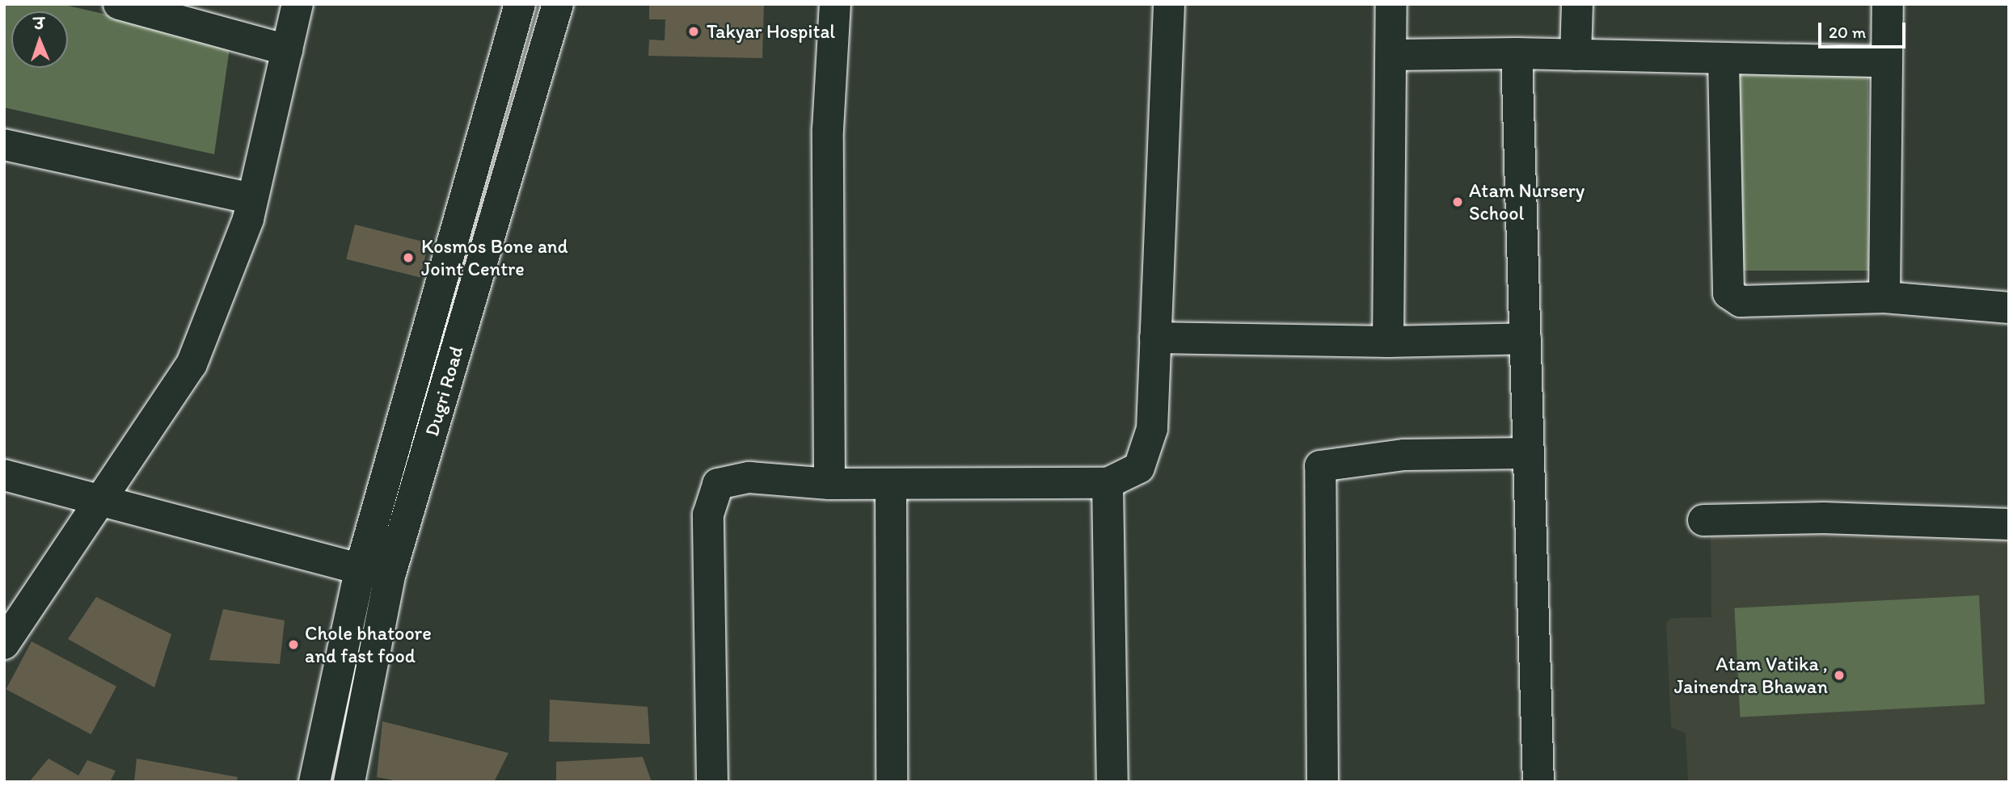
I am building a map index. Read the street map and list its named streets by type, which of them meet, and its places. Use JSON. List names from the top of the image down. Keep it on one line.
{"streets":{"street":["Dugri Road"]},"places":["Takyar Hospital","Atam Nursery School","Kosmos Bone and Joint Centre","Chole bhatoore and fast food","Atam Vatika , Jainendra Bhawan"],"scale_bar":"20 m","north":"top"}
